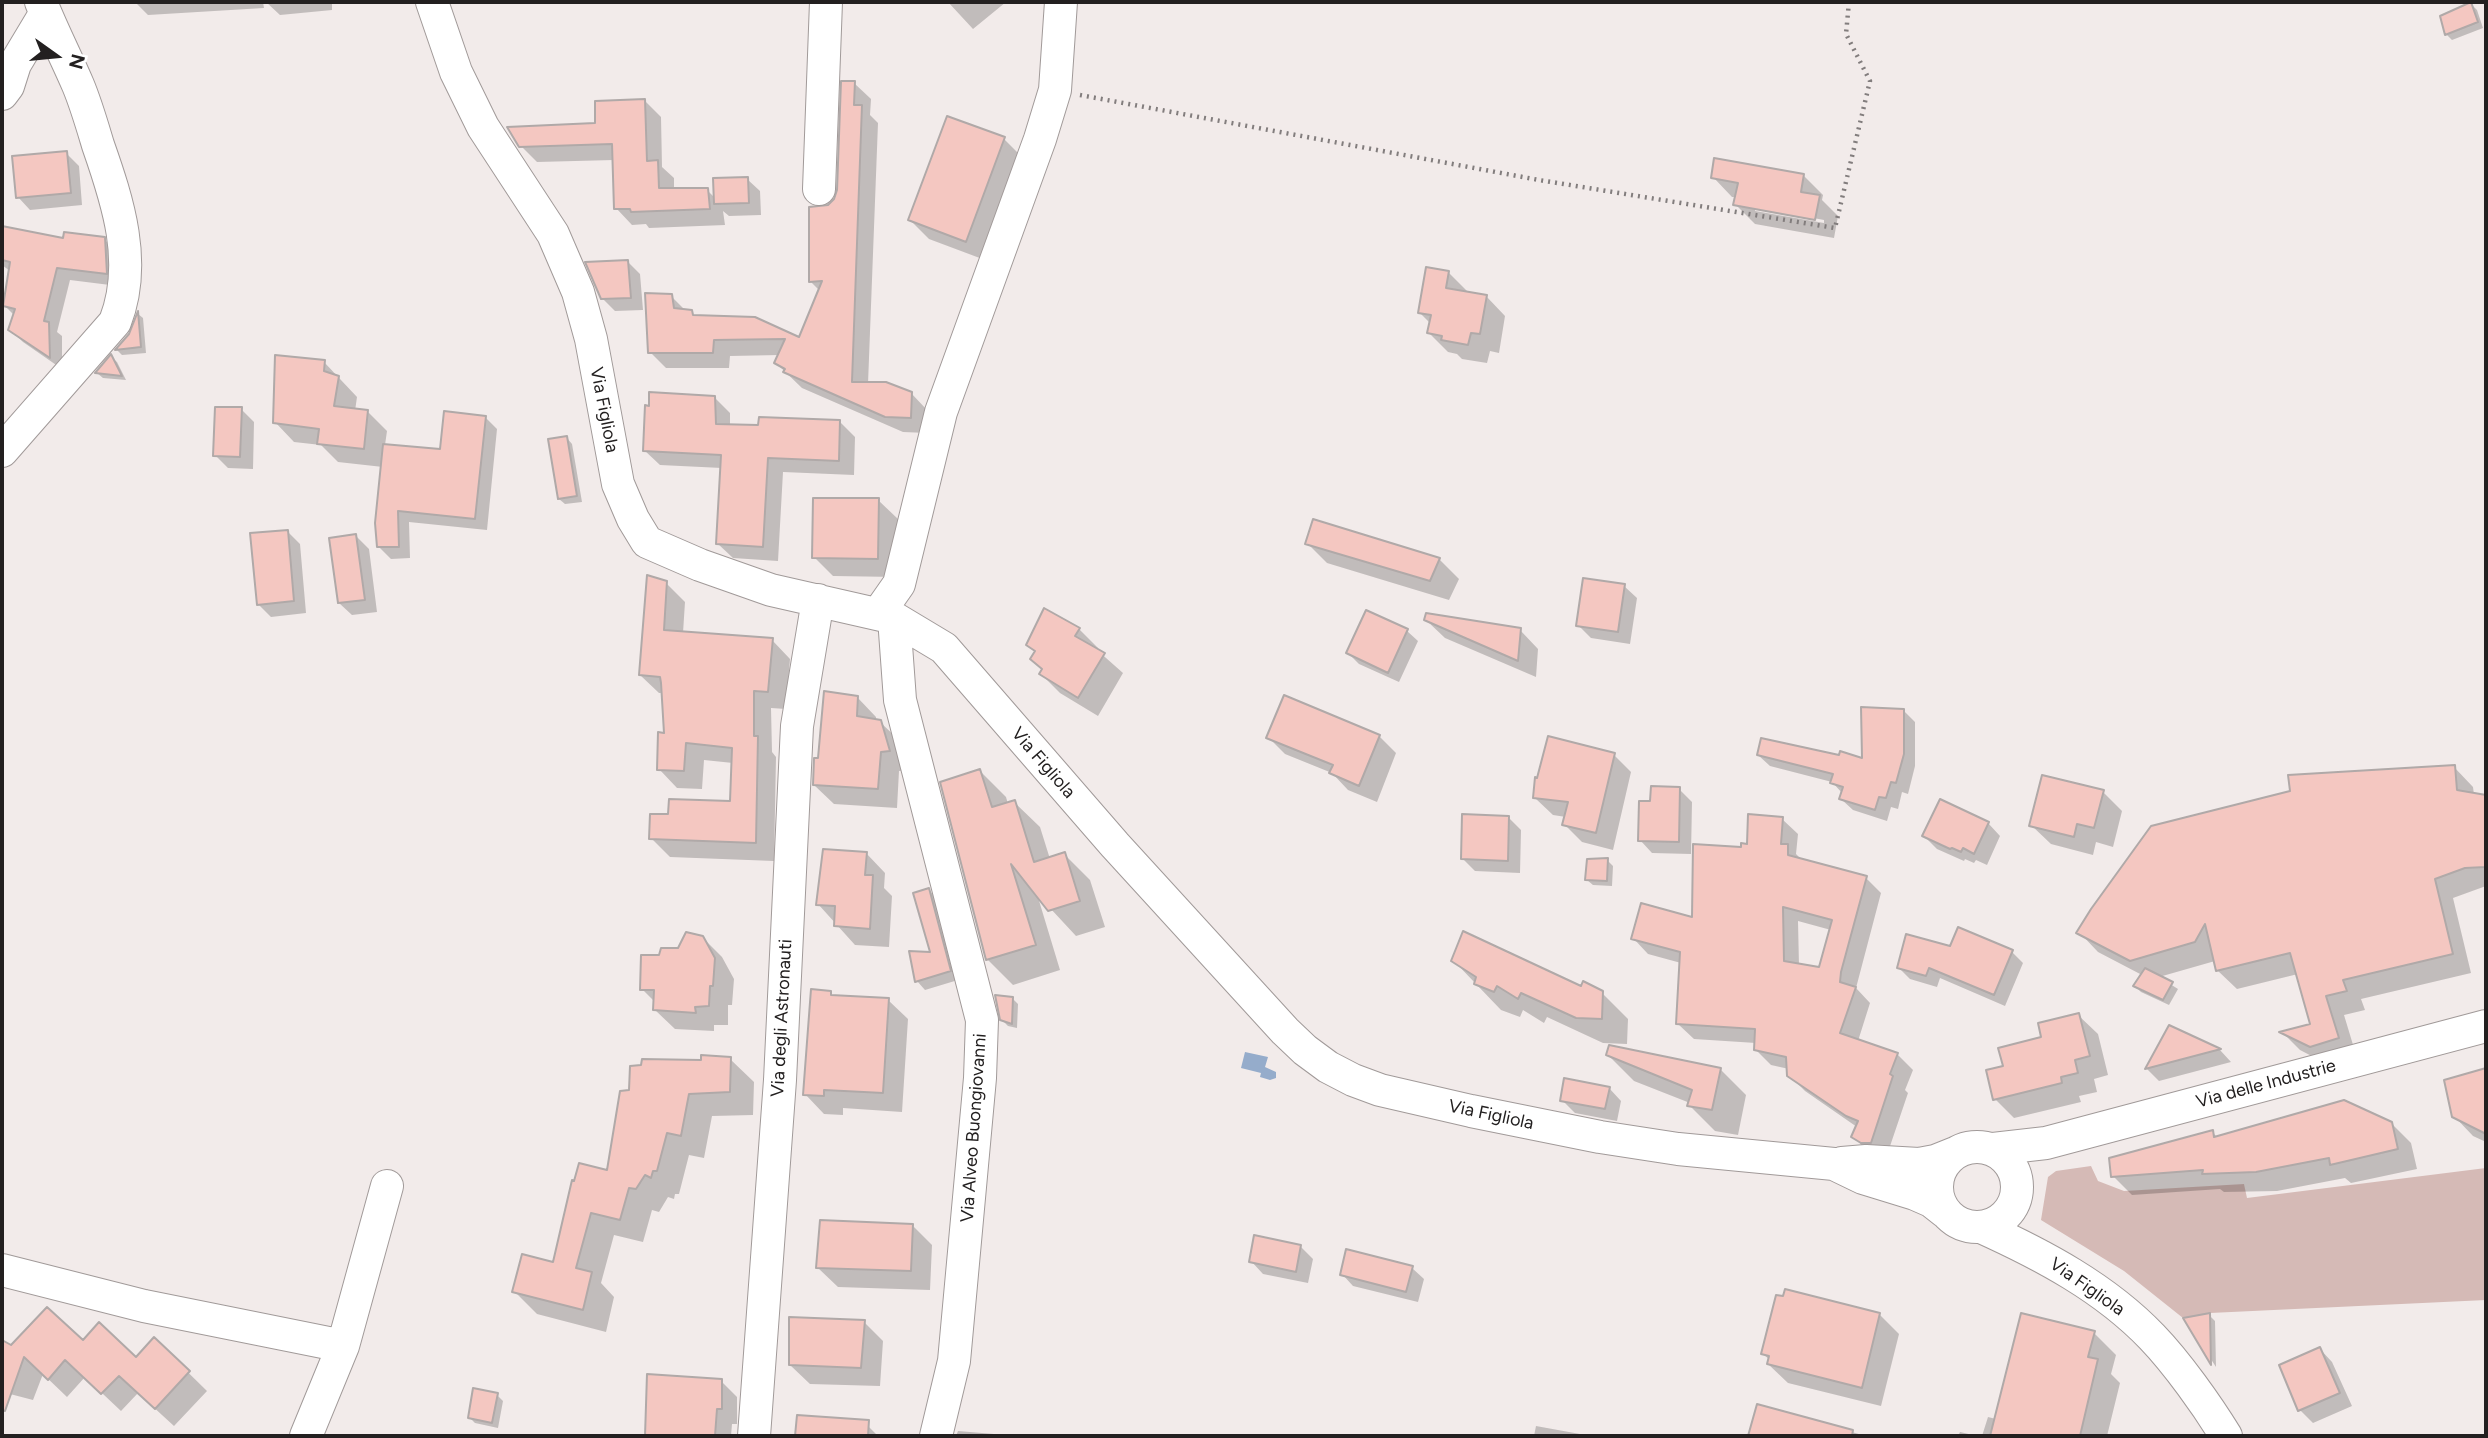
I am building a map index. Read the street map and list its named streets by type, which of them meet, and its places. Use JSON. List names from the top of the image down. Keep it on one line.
{"streets":{"street":["Via Figliola","Via degli Astronauti","Via delle Industrie","Via Alveo Buongiovanni"]},"crossings":[["Via Figliola","Via degli Astronauti"],["Via Figliola","Via delle Industrie"],["Via Figliola","Via Alveo Buongiovanni"]],"north":"right"}
